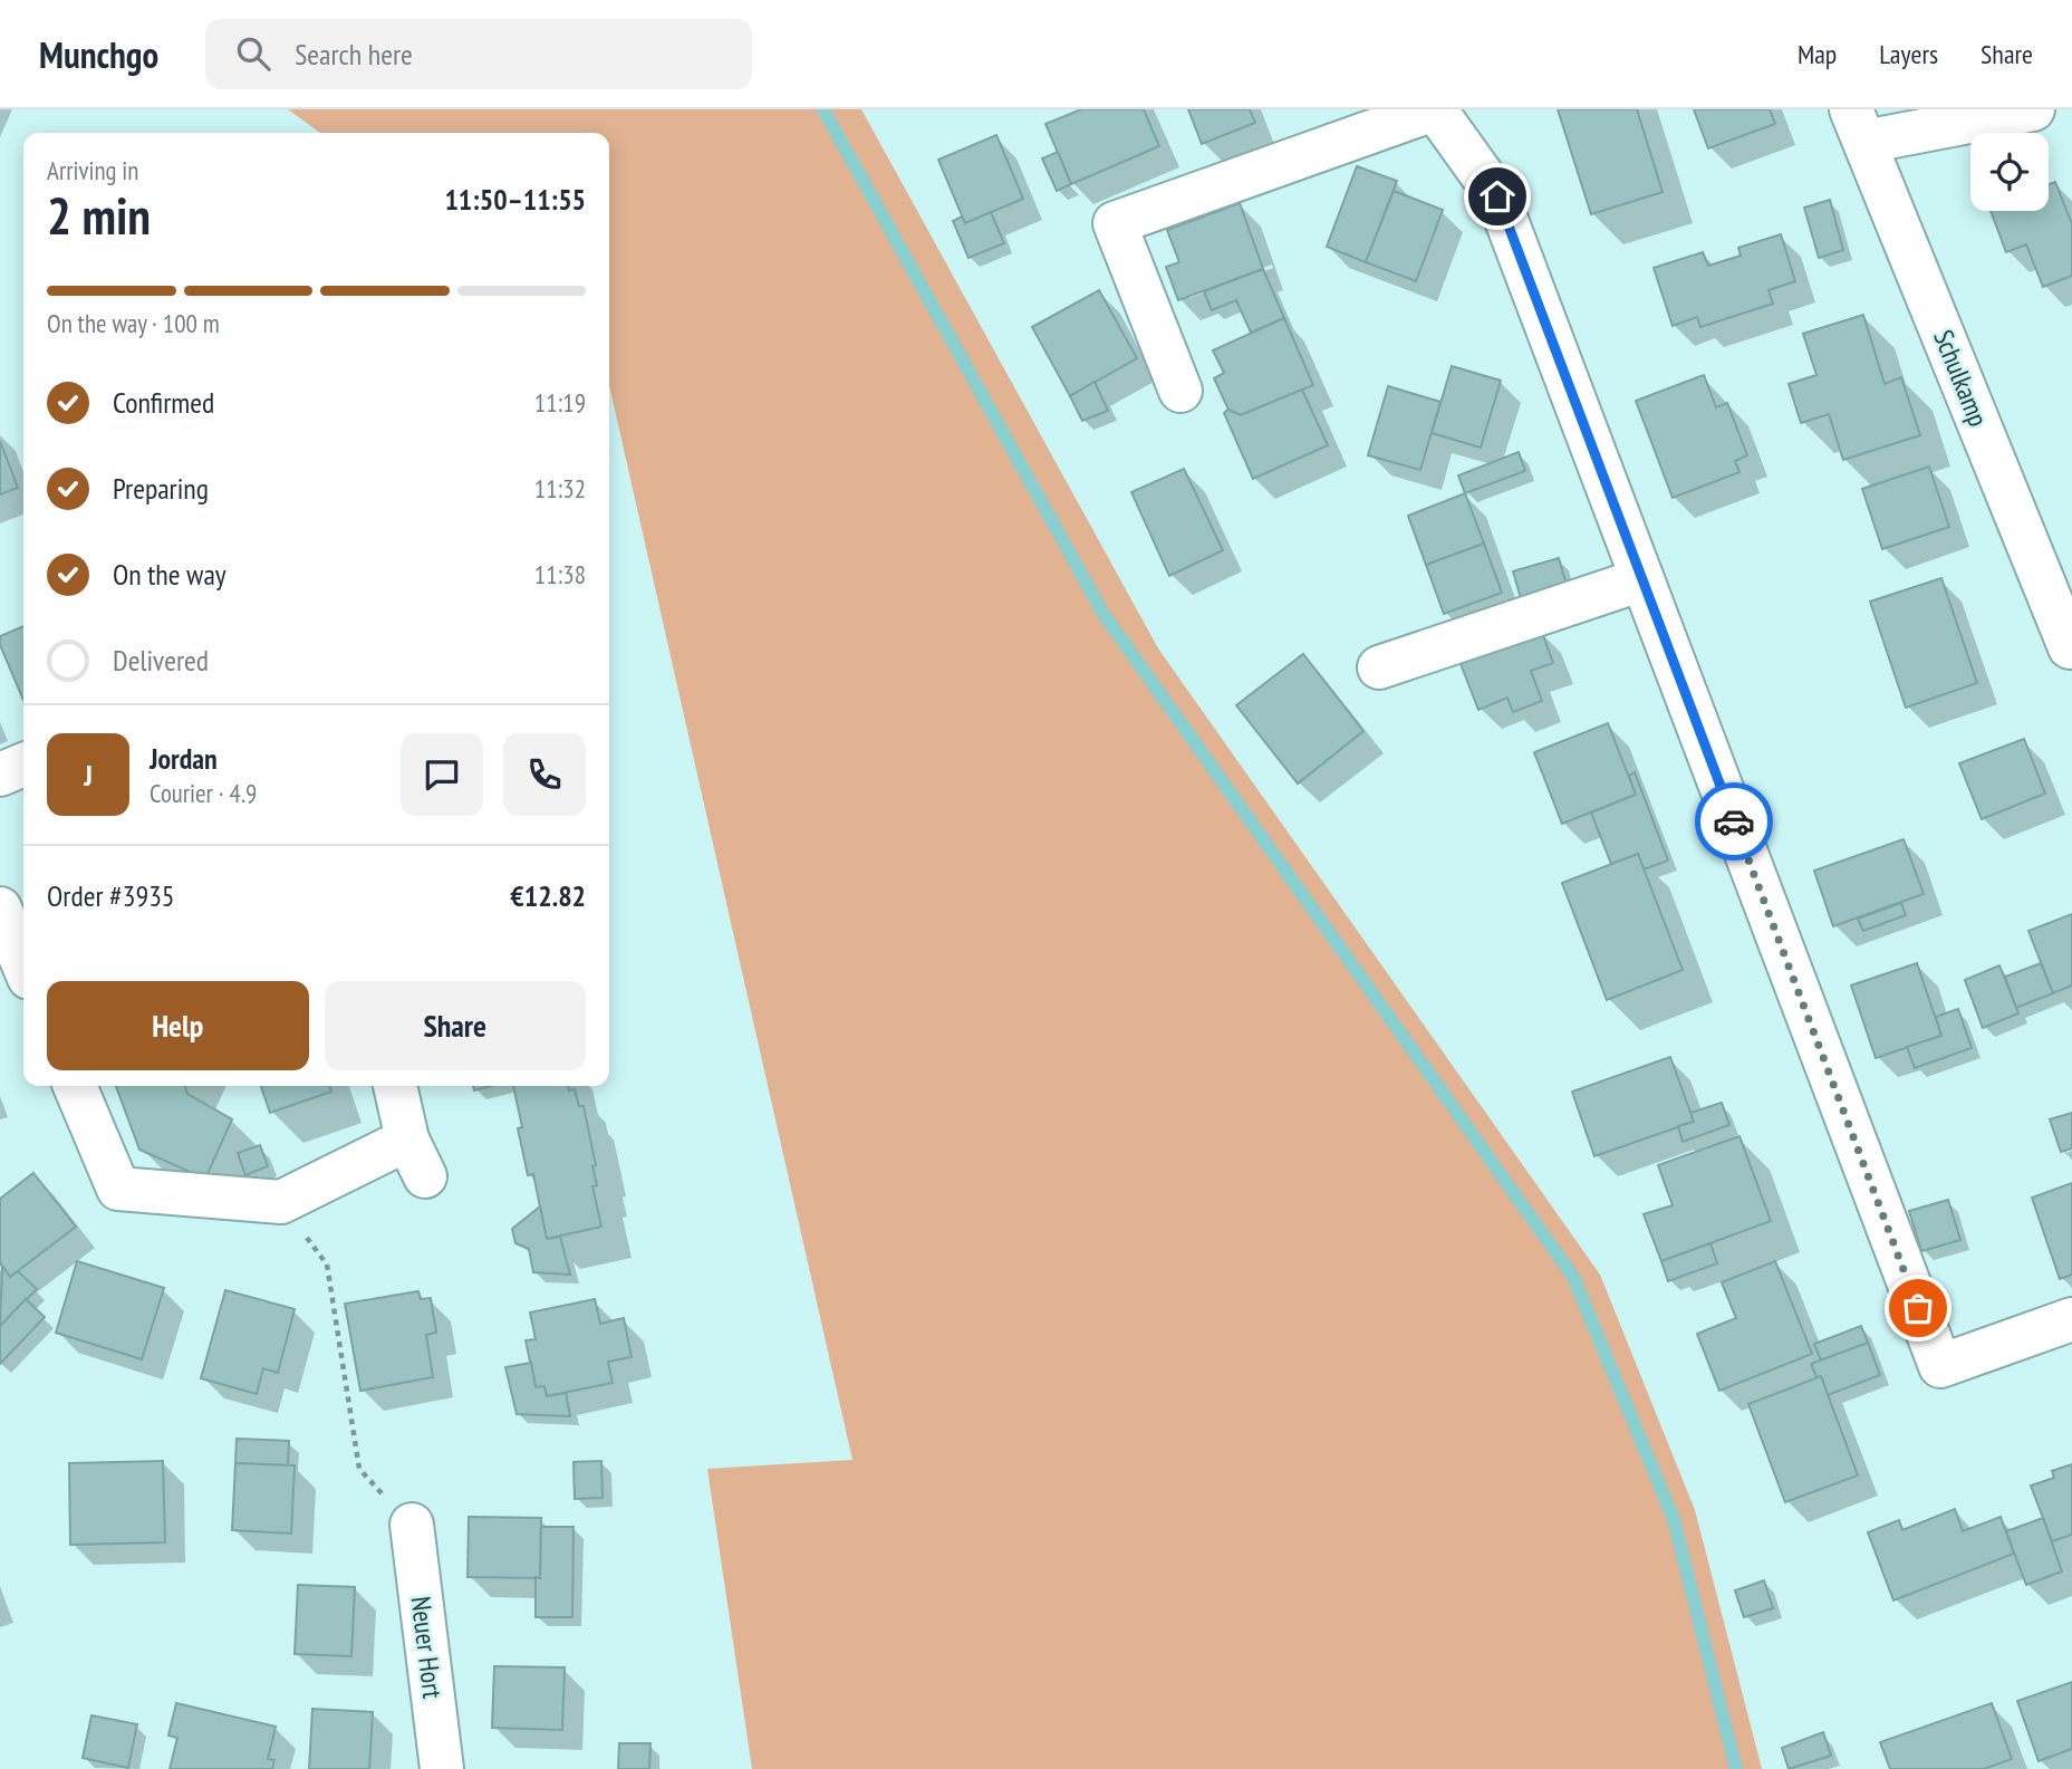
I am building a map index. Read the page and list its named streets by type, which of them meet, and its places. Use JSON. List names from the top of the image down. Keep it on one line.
{"streets":{"street":["Schulkamp","Neuer Hort"]},"page":{"header":"Munchgo","search":"Search here","nav":["Map","Layers","Share"],"heading":["2 min","Arriving in","11:50–11:55"],"panel":["Jordan","Courier · 4.9","Order #3935","€12.82"],"bar":"On the way · 100 m","list":[["Confirmed","11:19"],["Preparing","11:32"],["On the way","11:38"],"Delivered"],"round":"J","buttons":["Help","Share"]}}
